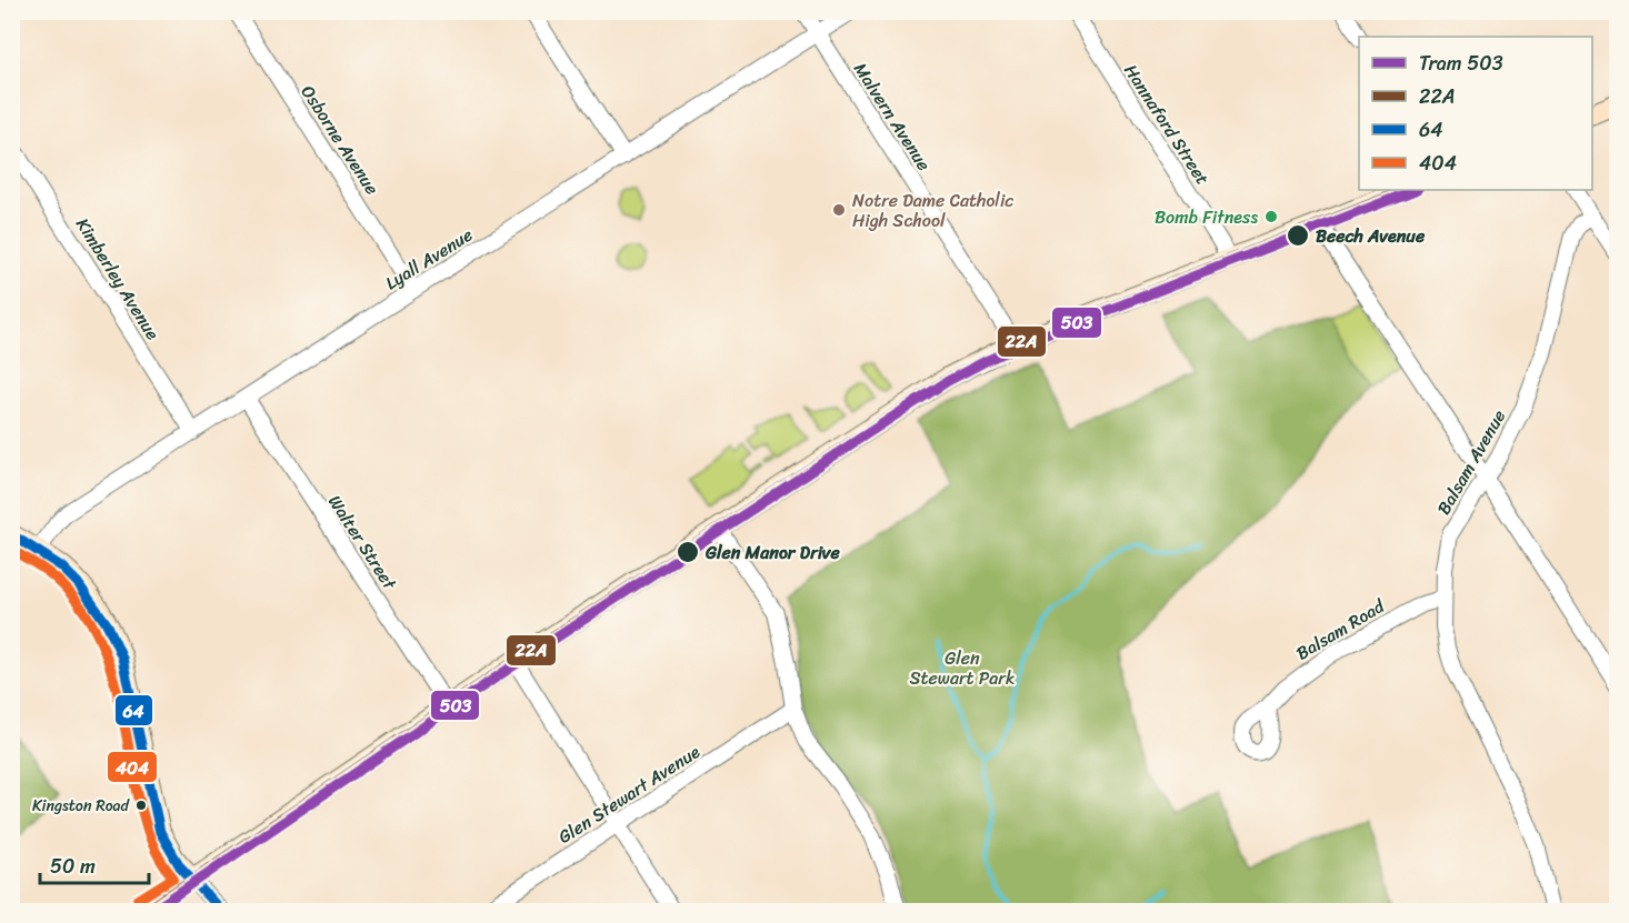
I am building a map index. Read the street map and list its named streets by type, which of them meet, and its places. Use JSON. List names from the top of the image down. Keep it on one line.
{"streets":{"street":["Malvern Avenue","Hannaford Street","Osborne Avenue","Lyall Avenue","Kimberley Avenue","Balsam Avenue","Walter Street","Balsam Road","Glen Stewart Avenue"]},"crossings":[["Malvern Avenue","Lyall Avenue"],["Osborne Avenue","Lyall Avenue"],["Lyall Avenue","Kimberley Avenue"],["Lyall Avenue","Walter Street"],["Balsam Avenue","Balsam Road"]],"parks":["Glen Stewart Park"],"places":["Notre Dame Catholic High School","Bomb Fitness","Beech Avenue","Glen Manor Drive","Kingston Road"],"lines":["tram line 503","transit line 22A","transit line 64","transit line 404"],"legend":["Tram 503","22A","64","404"],"scale_bar":"50 m"}
